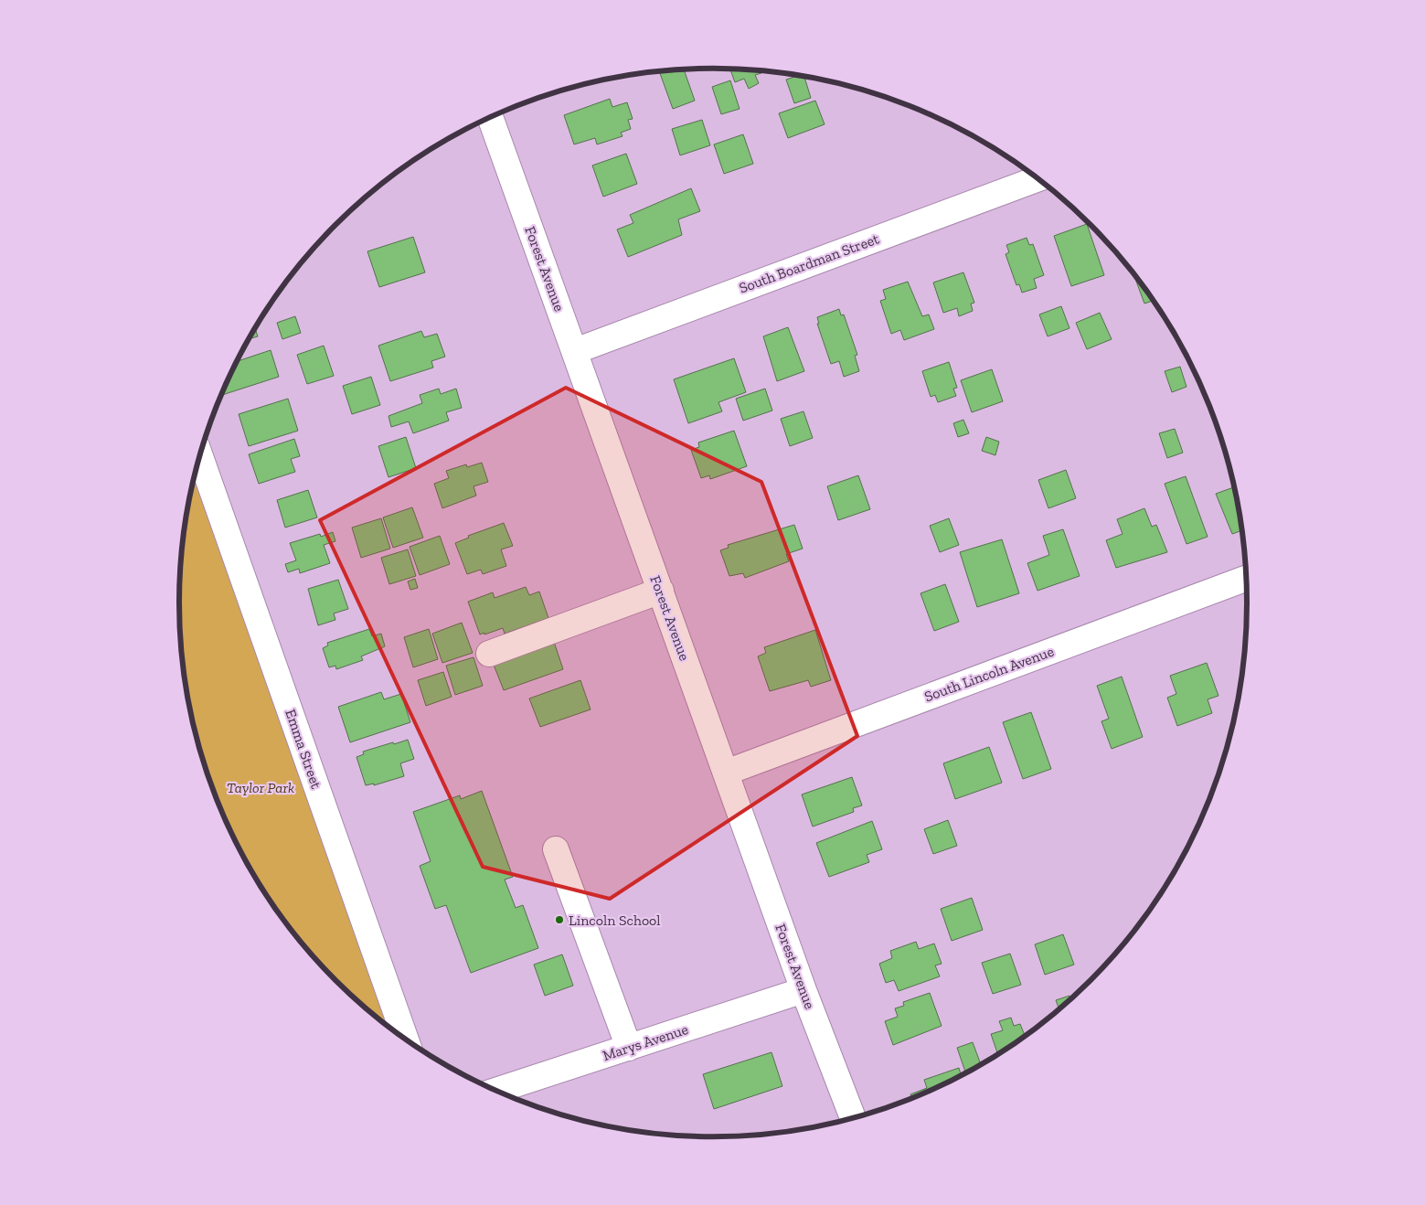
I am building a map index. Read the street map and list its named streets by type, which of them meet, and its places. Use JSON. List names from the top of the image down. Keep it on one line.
{"streets":{"street":["South Boardman Street","Forest Avenue","South Lincoln Avenue","Emma Street","Marys Avenue"]},"crossings":[["South Boardman Street","Forest Avenue"],["Forest Avenue","South Lincoln Avenue"],["Forest Avenue","Marys Avenue"]],"parks":["Taylor Park"],"places":["Lincoln School"]}
